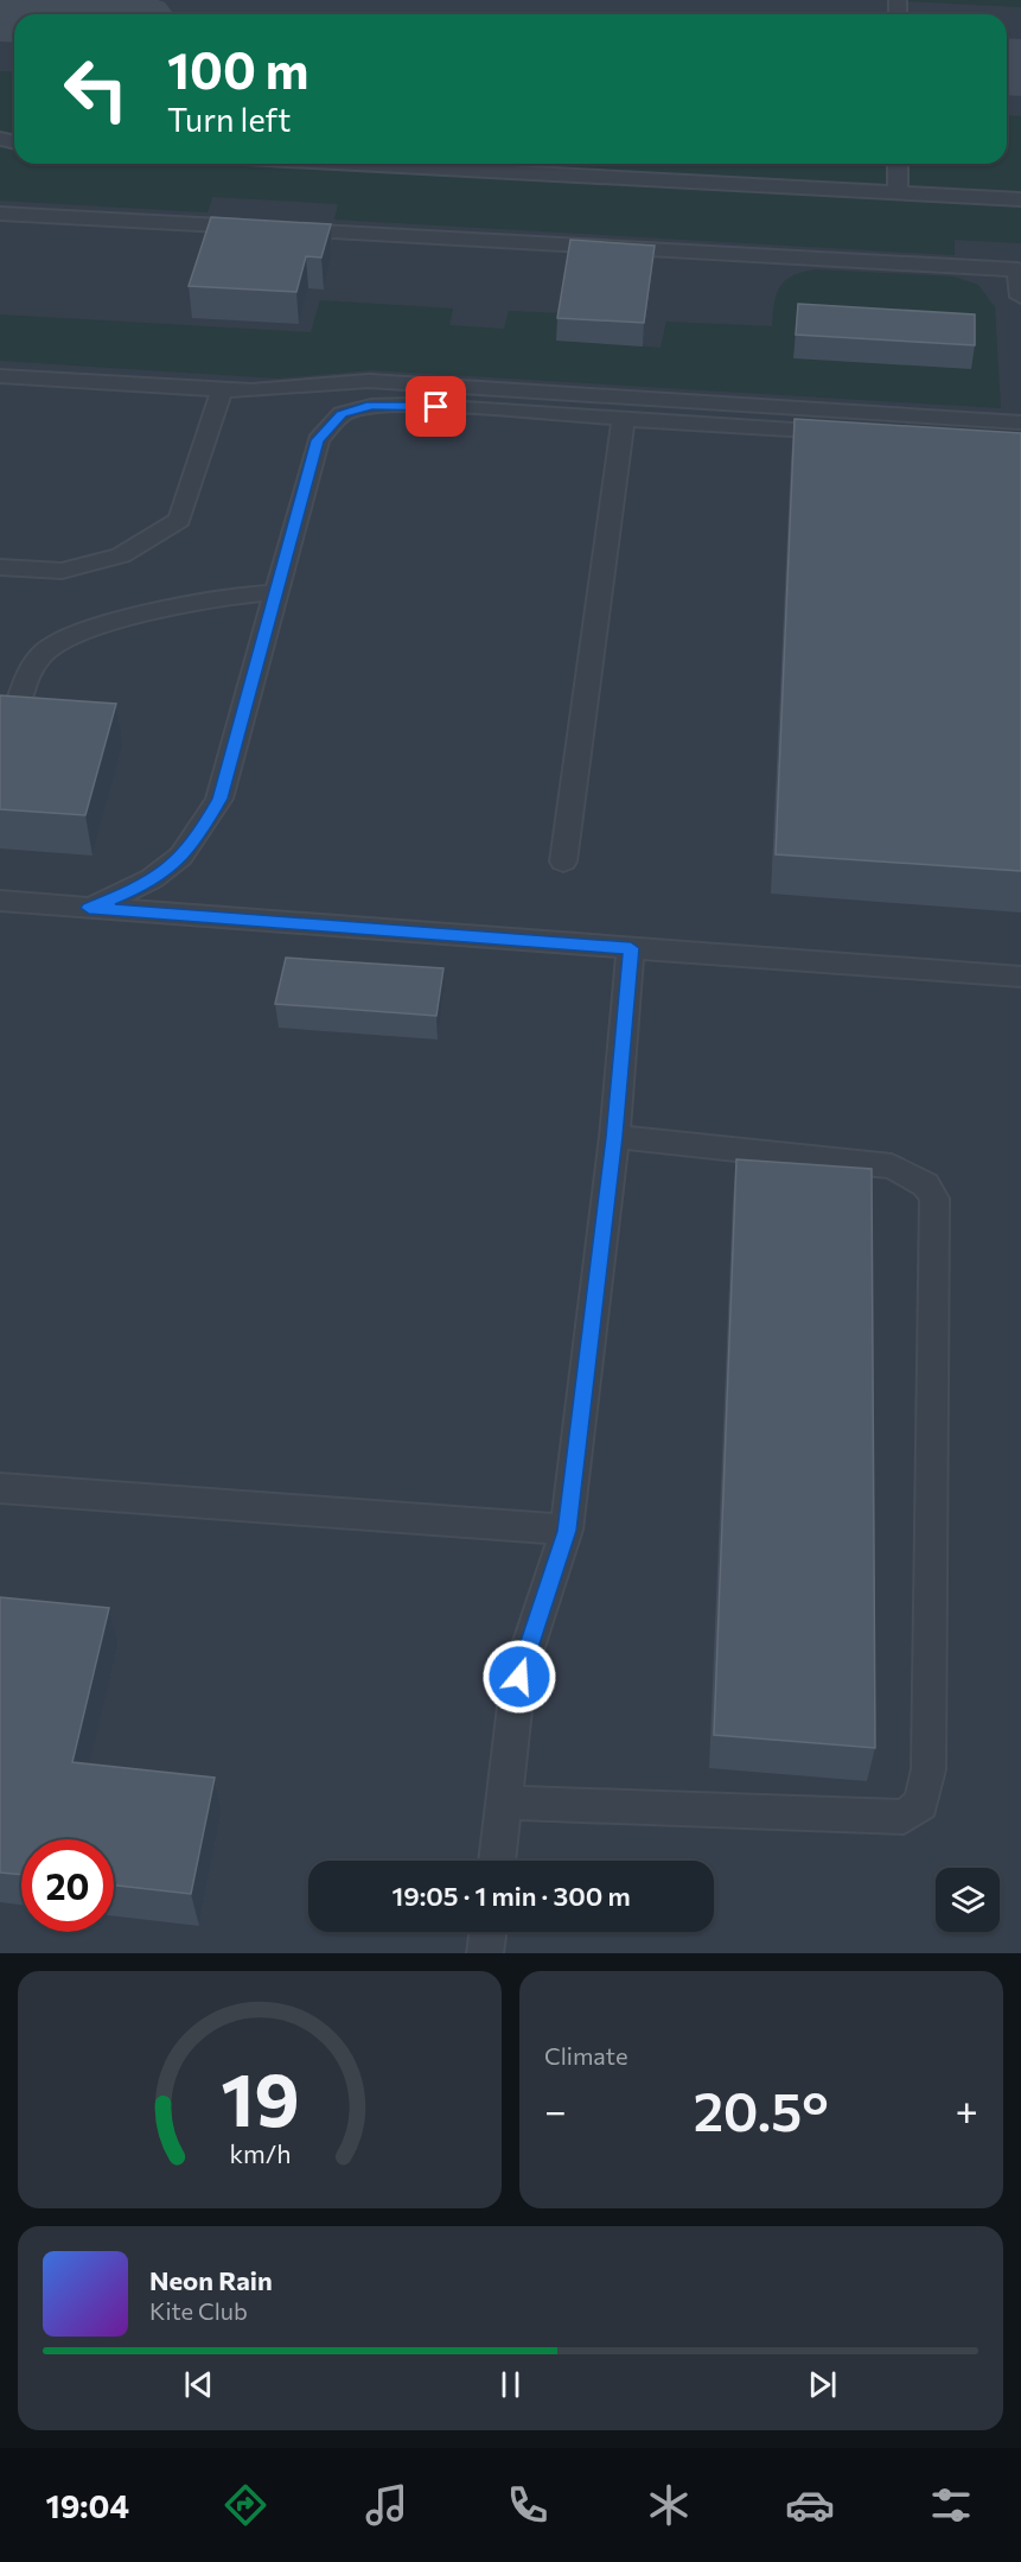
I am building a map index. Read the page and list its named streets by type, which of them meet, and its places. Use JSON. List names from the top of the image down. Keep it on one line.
{"page":{"turn":["100 m","Turn left"],"limit":"20","trip":"19:05 · 1 min · 300 m","tile":"Climate","heat":["−","20.5°","+"],"song":["Neon Rain","Kite Club"],"tabs":"19:04","gauge":["19","km/h"]}}
